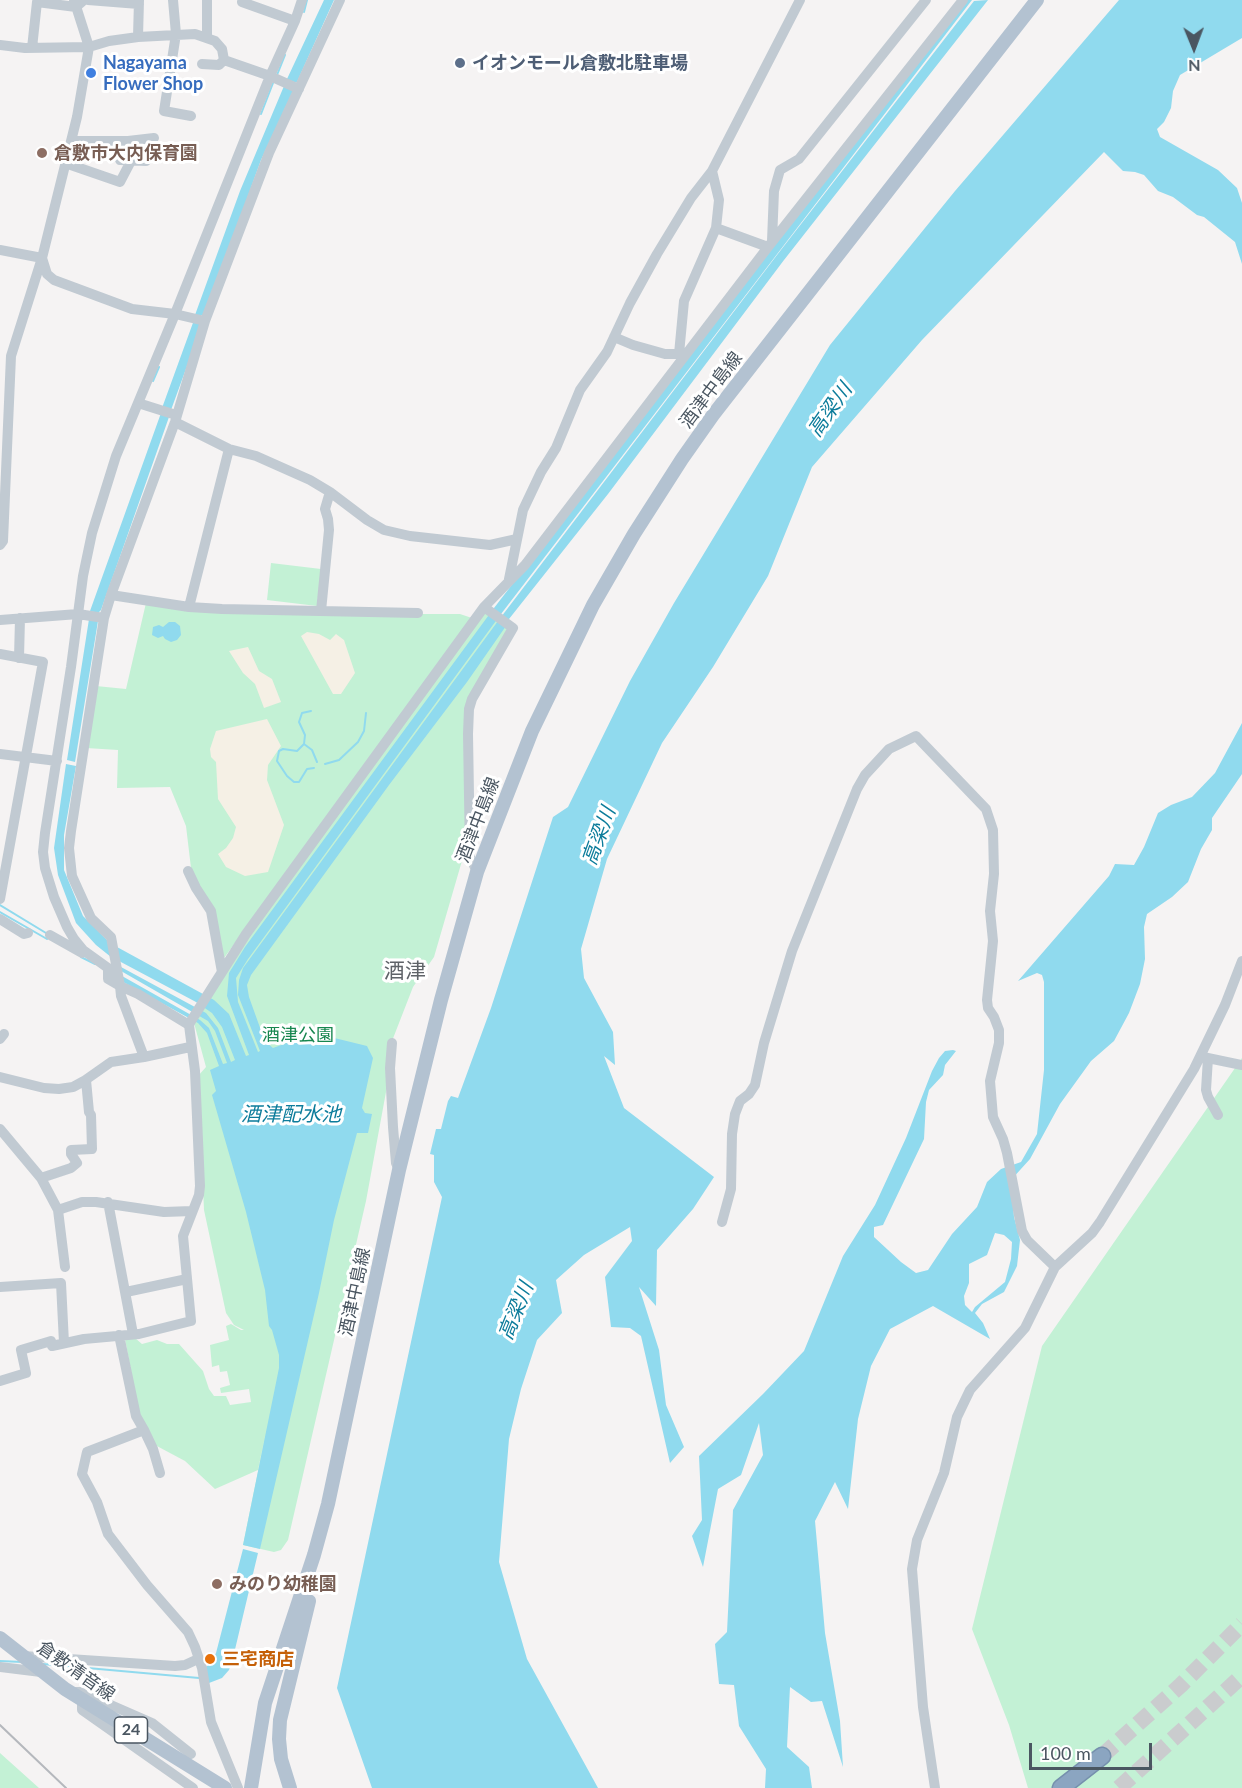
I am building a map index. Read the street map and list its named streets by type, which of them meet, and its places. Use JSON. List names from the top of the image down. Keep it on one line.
{"streets":{"main road":["酒津中島線","倉敷清音線","24"]},"districts":["酒津"],"water":["高梁川","酒津配水池"],"parks":["酒津公園"],"places":["イオンモール倉敷北駐車場","Nagayama Flower Shop","倉敷市大内保育園","みのり幼稚園","三宅商店"],"scale_bar":"100 m","north":"bottom"}
